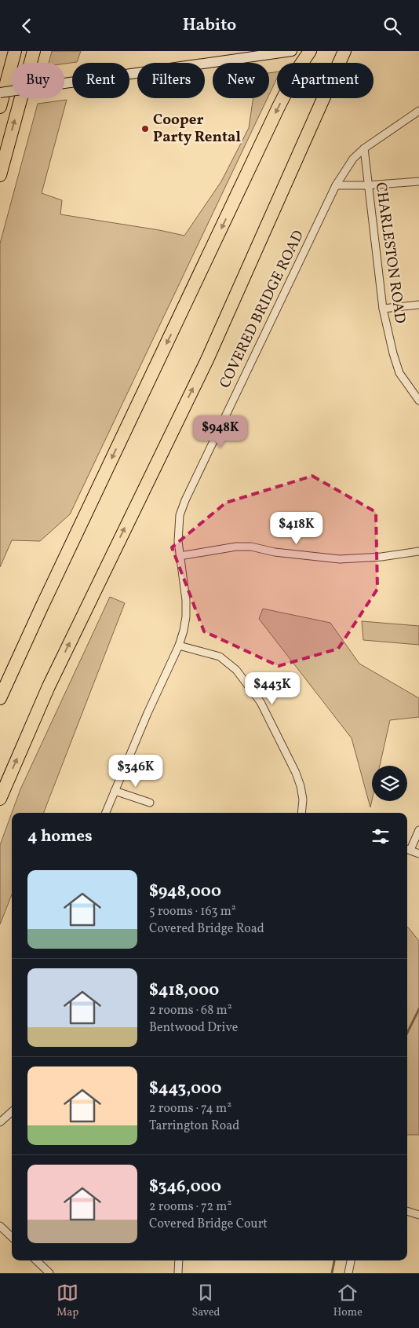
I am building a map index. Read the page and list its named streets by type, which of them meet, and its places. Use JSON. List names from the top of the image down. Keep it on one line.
{"streets":{"street":["CHARLESTON ROAD","COVERED BRIDGE ROAD"]},"crossings":[["CHARLESTON ROAD","COVERED BRIDGE ROAD"]],"places":["Cooper Party Rental"],"page":{"header":"Habito","chip":["Buy","Rent","Filters","New","Apartment"],"price":["$948K","$418K","$443K","$346K"],"heading":"4 homes","list":[{"name":"$948,000","note":"5 rooms · 163 m² · Covered Bridge Road"},{"name":"$418,000","note":"2 rooms · 68 m² · Bentwood Drive"},{"name":"$443,000","note":"2 rooms · 74 m² · Tarrington Road"},{"name":"$346,000","note":"2 rooms · 72 m² · Covered Bridge Court"}],"tabs":["Map","Saved","Home"]}}
